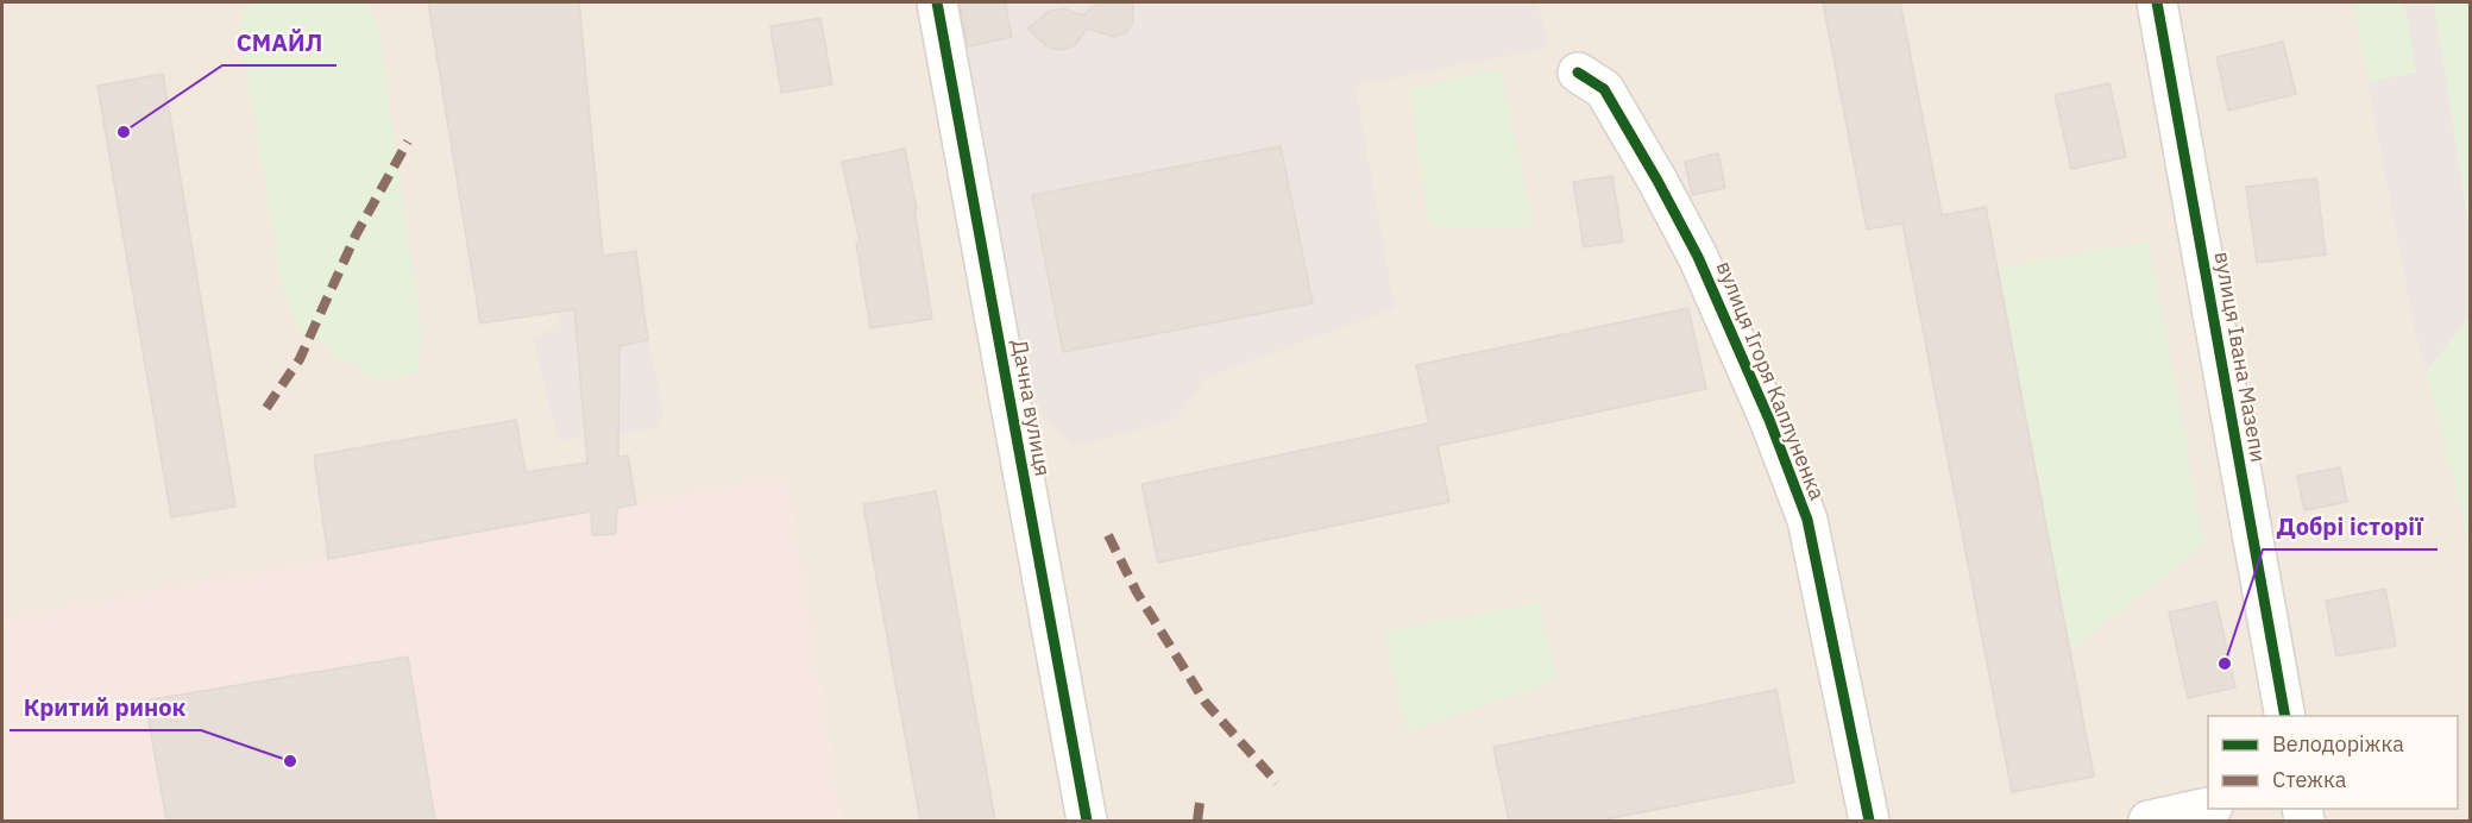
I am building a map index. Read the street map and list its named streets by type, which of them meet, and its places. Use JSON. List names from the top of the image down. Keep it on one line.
{"streets":{"street":["вулиця Івана Мазепи","вулиця Ігоря Каплуненка","Дачна вулиця"]},"places":["СМАЙЛ","Добрі історії","Критий ринок"],"legend":["Велодоріжка","Стежка"]}
